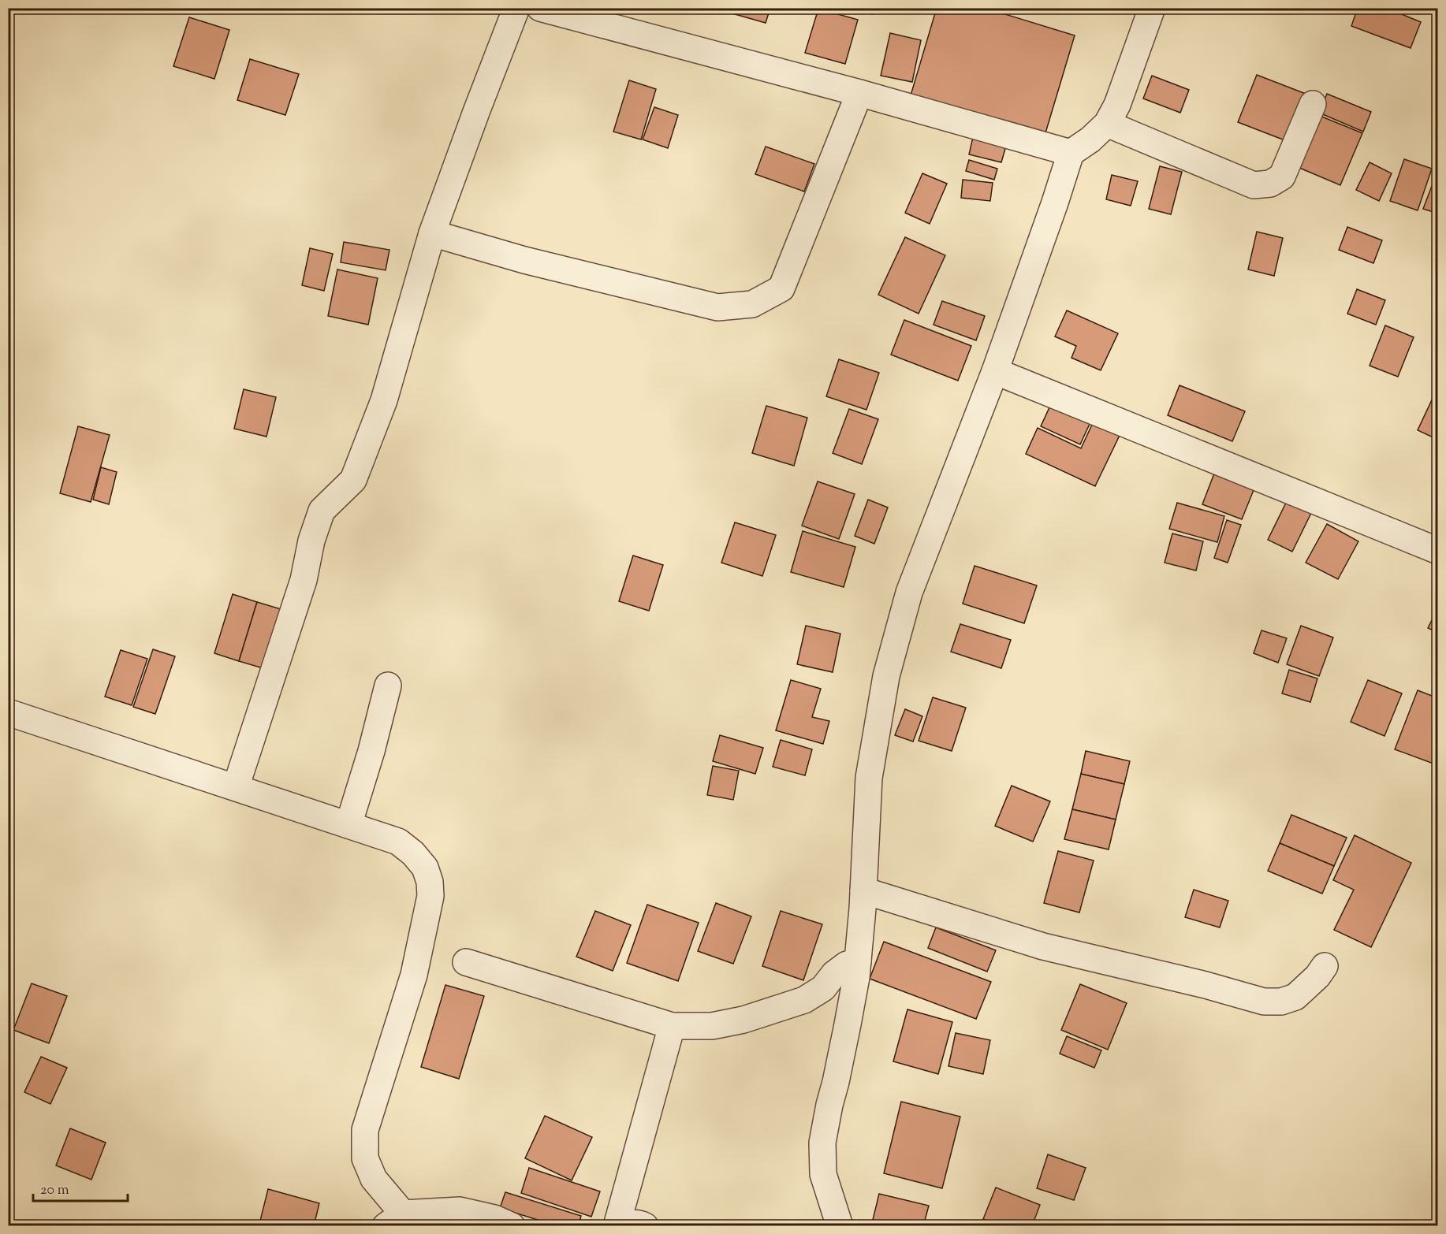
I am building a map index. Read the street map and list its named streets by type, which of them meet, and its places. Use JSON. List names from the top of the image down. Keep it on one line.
{"scale_bar":"20 m"}
